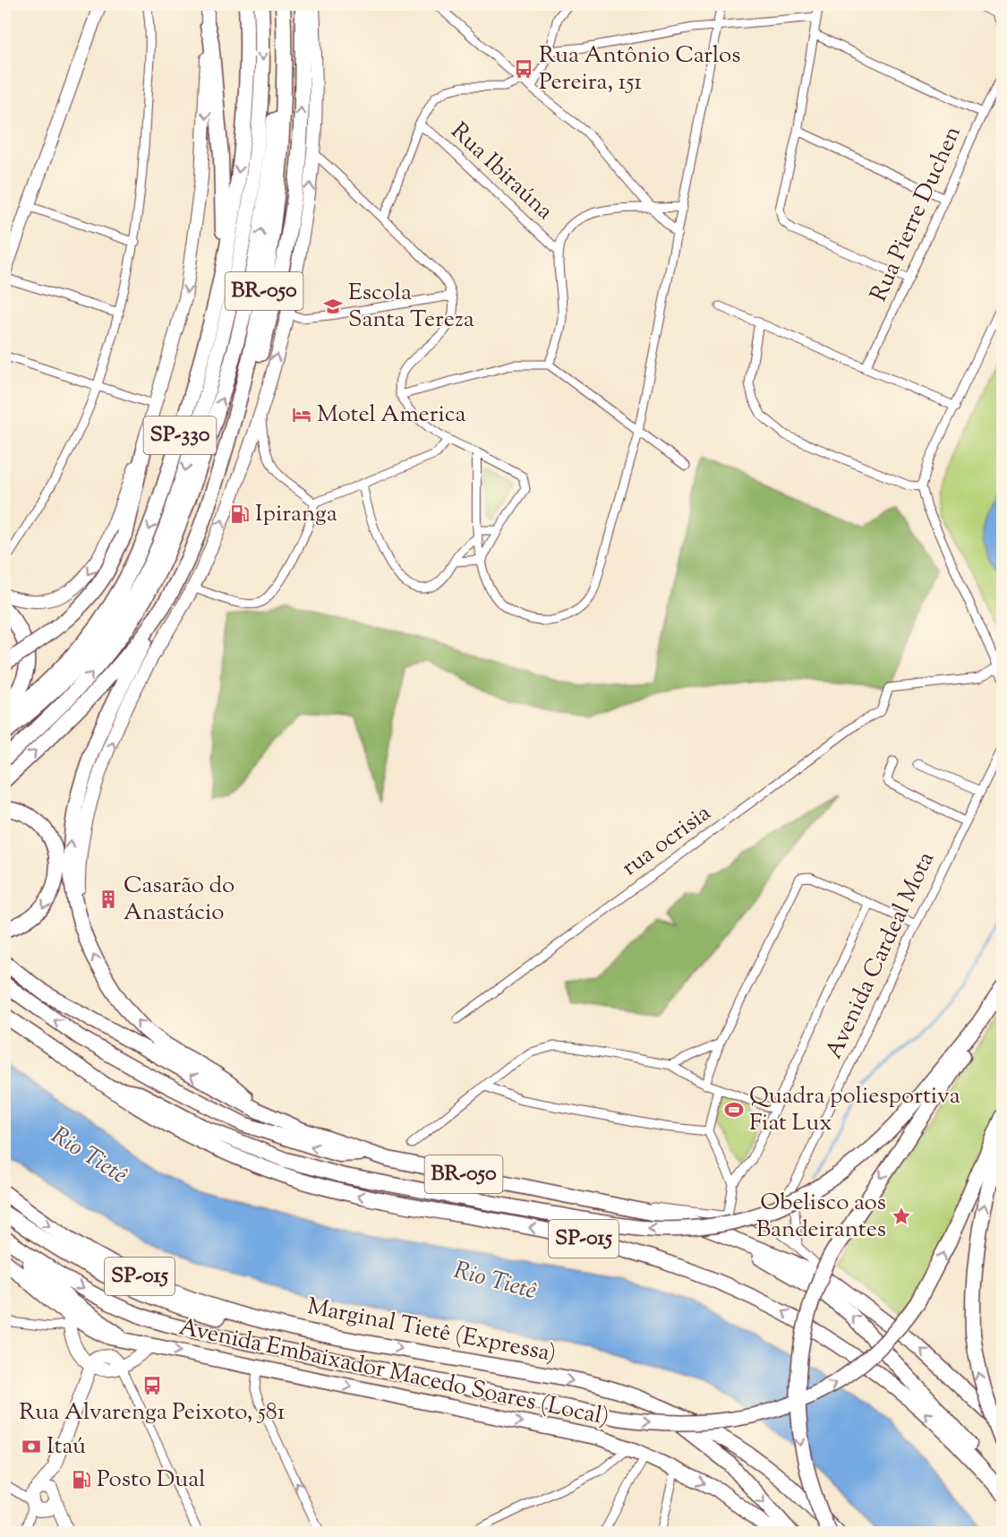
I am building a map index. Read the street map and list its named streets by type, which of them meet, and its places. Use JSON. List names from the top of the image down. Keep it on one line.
{"streets":{"highway":["BR-050","SP-330","SP-015","Marginal Tietê (Expressa)","Avenida Embaixador Macedo Soares (Local)"],"street":["Rua Ibiraúna","Rua Pierre Duchen","rua ocrisia","Avenida Cardeal Mota"]},"water":["Rio Tietê"],"places":{"bus stop":["Rua Antônio Carlos Pereira, 151","Rua Alvarenga Peixoto, 581"],"school or university":["Escola Santa Tereza"],"hotel":["Motel America"],"fuel station":["Ipiranga","Posto Dual"],"building":["Casarão do Anastácio"],"sports":["Quadra poliesportiva Fiat Lux"],"place":["Obelisco aos Bandeirantes"],"bank":["Itaú"]}}
